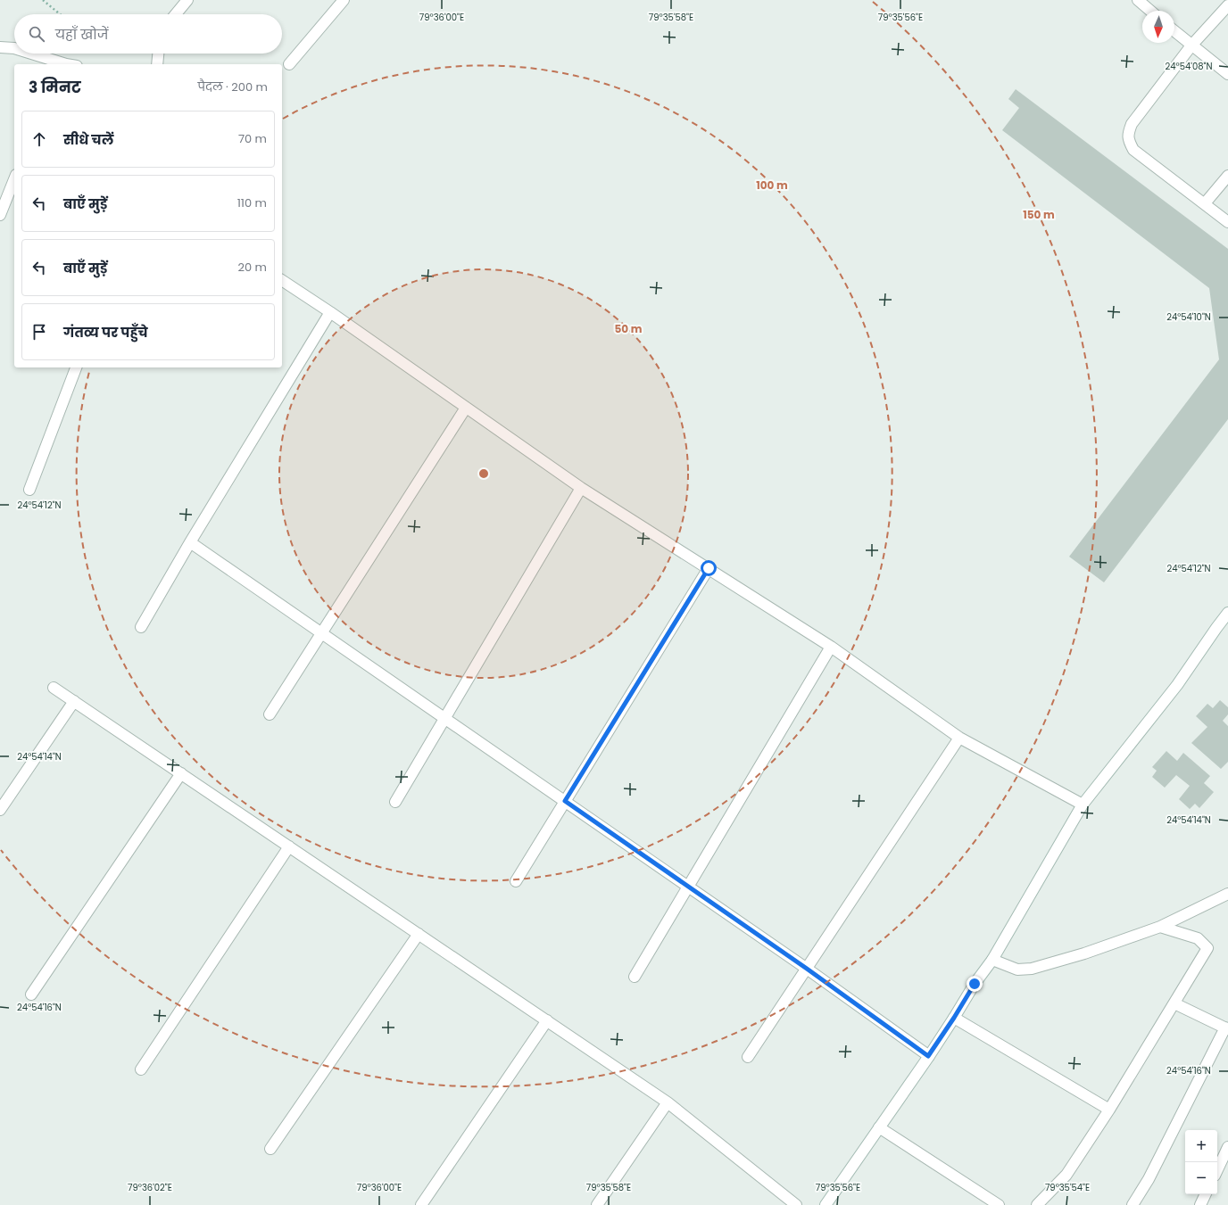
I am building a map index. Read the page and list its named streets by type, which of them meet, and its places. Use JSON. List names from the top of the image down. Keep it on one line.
{"north":"bottom","page":{"search":"यहाँ खोजें","heading":["3 मिनट","पैदल · 200 m"],"list":[["सीधे चलें","70 m"],["बाएँ मुड़ें","110 m"],["बाएँ मुड़ें","20 m"],"गंतव्य पर पहुँचे"],"map_buttons":["+","−"]},"coordinates":["79°36'00\"E","79°35'58\"E","79°35'56\"E","24°54'08\"N","24°54'10\"N","24°54'12\"N","24°54'14\"N","24°54'16\"N","79°36'02\"E","79°35'54\"E"],"rings":["100 m","150 m","50 m"]}
